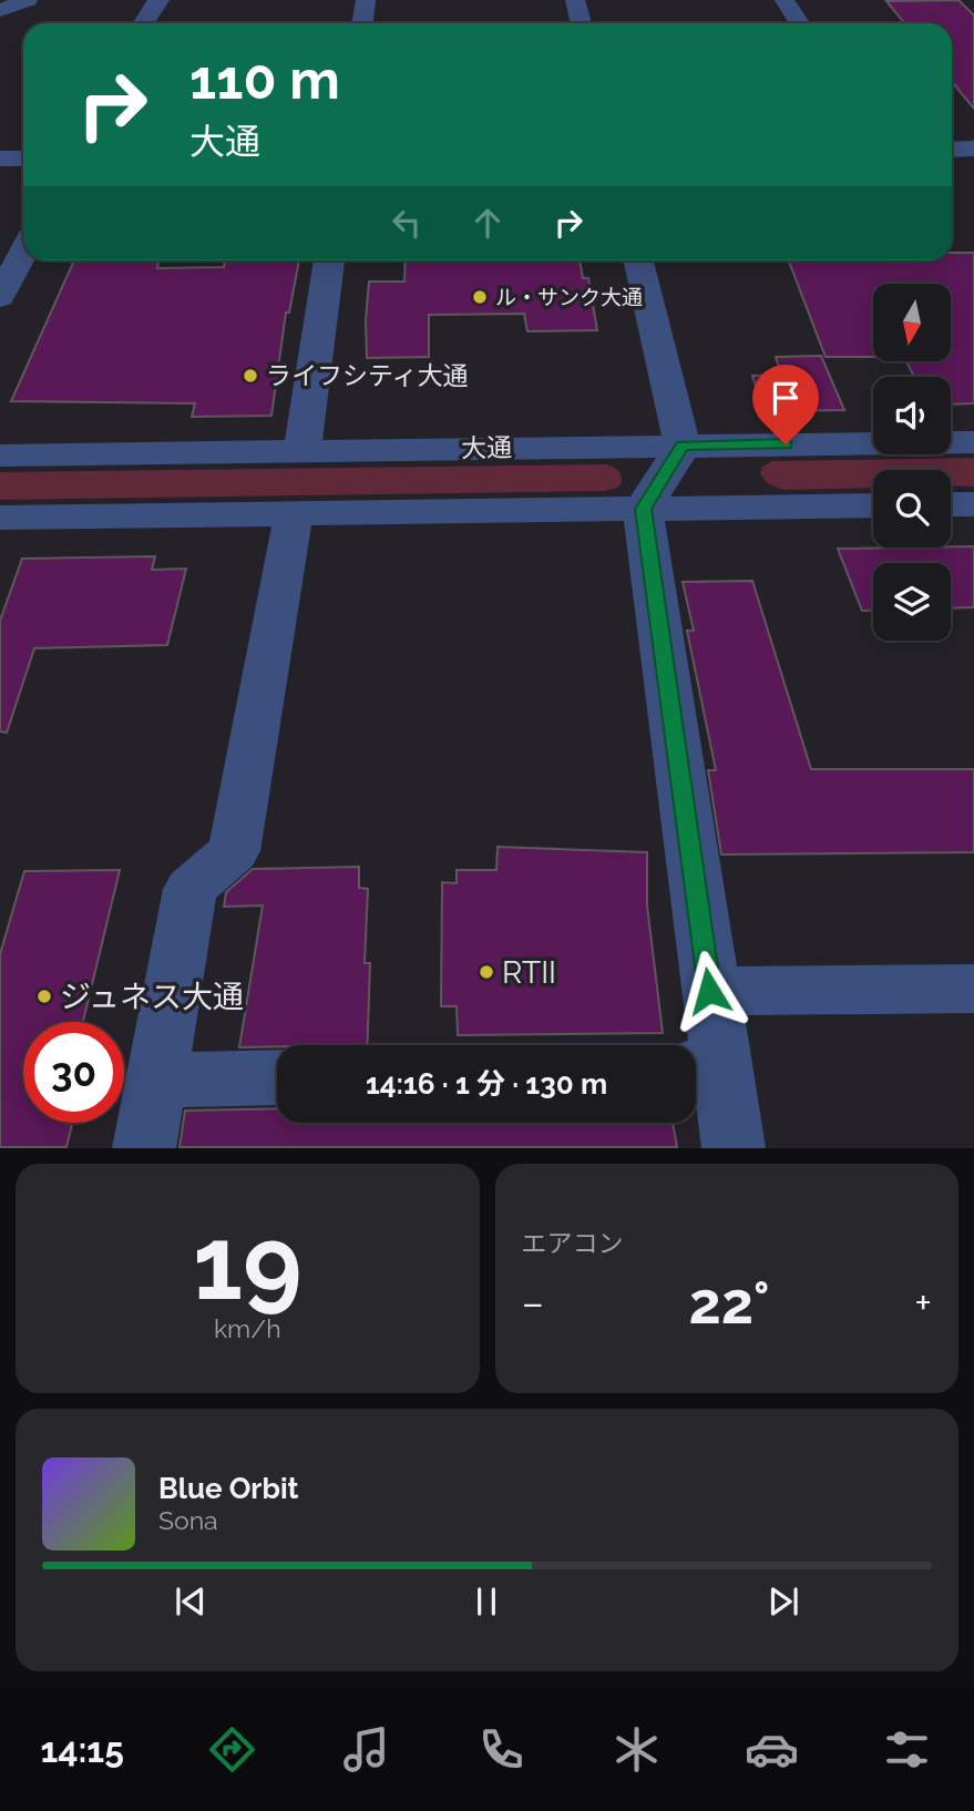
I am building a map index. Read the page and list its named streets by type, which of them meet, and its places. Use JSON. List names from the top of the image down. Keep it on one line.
{"streets":{"street":["大通"]},"places":["ル・サンク大通","ライフシティ大通","RTII","ジュネス大通"],"north":"bottom","page":{"turn":["110 m","大通"],"limit":"30","trip":"14:16 · 1 分 · 130 m","tile":[["19","km/h"],"エアコン"],"heat":["−","22°","+"],"song":["Blue Orbit","Sona"],"tabs":"14:15"}}
